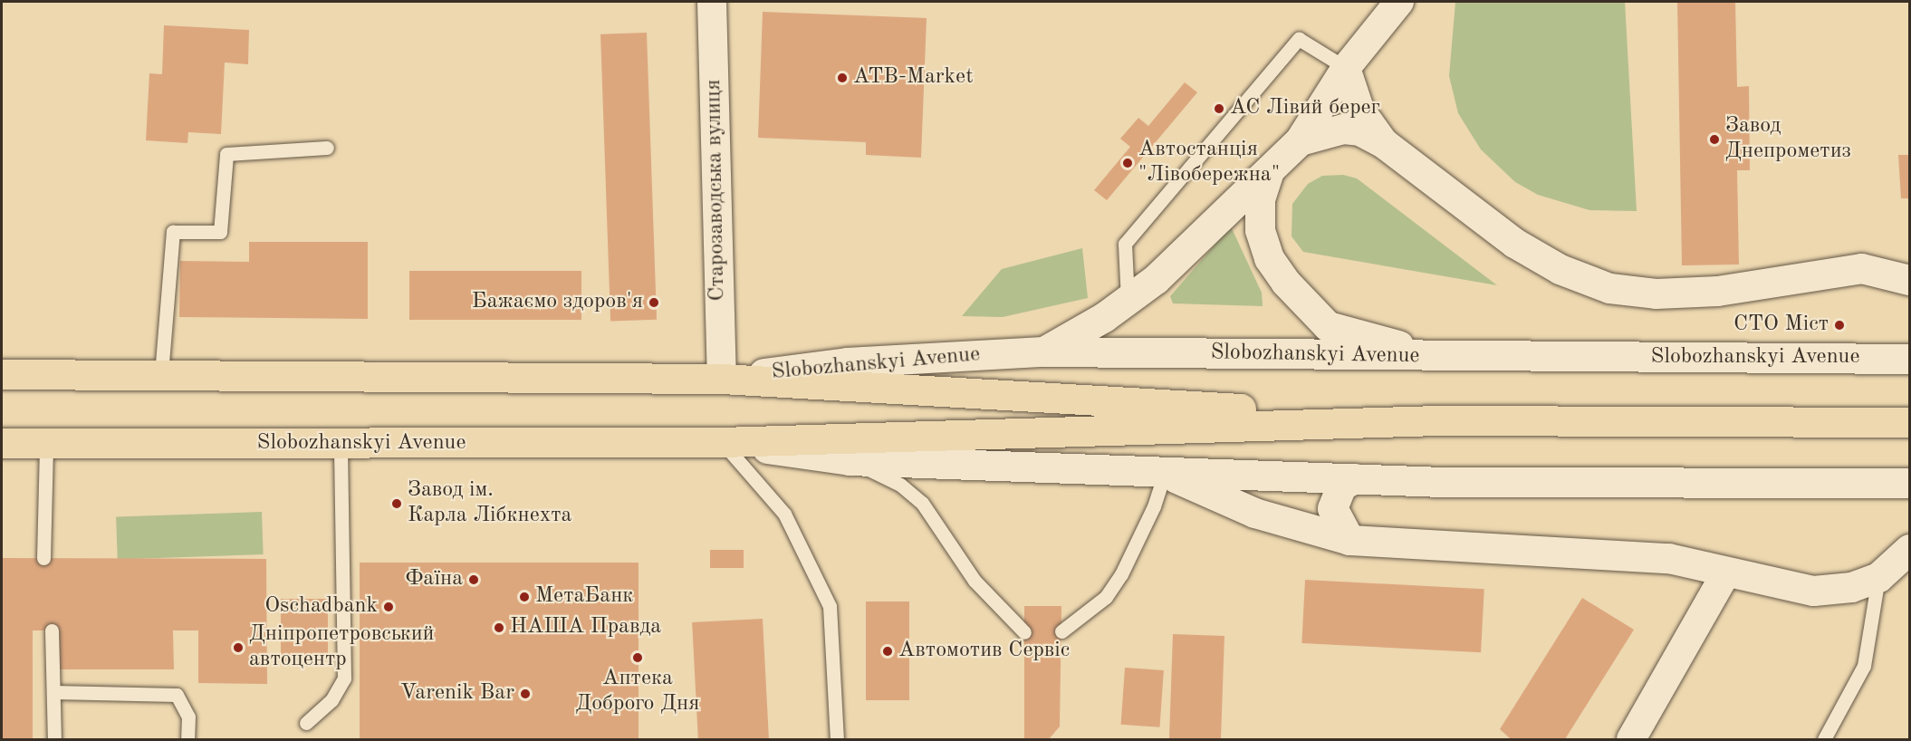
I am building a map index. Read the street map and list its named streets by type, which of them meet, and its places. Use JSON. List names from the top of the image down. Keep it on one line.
{"streets":{"main road":["Slobozhanskyi Avenue"],"street":["Старозаводська вулиця"]},"crossings":[["Старозаводська вулиця","Slobozhanskyi Avenue"]],"places":["ATB-Market","АС Лівий берег","Завод Днепрометиз","Автостанція \"Лівобережна\"","Бажаємо здоров'я","СТО Міст","Завод ім. Карла Лібкнехта","Фаїна","МетаБанк","Oschadbank","НАША Правда","Дніпропетровський автоцентр","Автомотив Сервіс","Аптека Доброго Дня","Varenik Bar"]}
